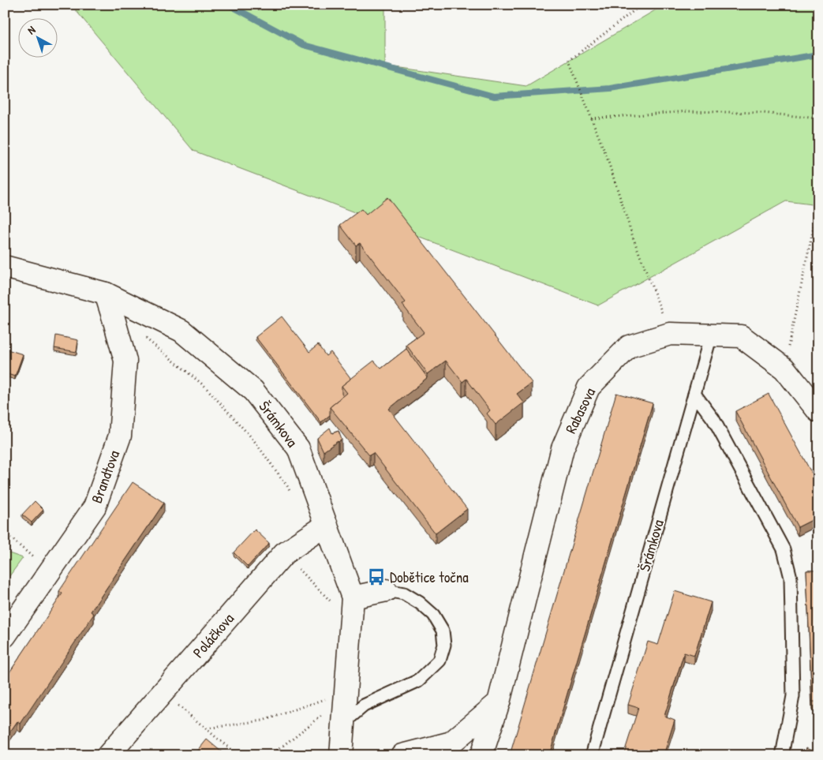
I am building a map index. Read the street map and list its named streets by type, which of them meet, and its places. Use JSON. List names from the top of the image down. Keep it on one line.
{"streets":{"street":["Rabasova","Šrámkova","Brandtova","Poláčkova"]},"crossings":[["Rabasova","Šrámkova"],["Šrámkova","Brandtova"],["Šrámkova","Poláčkova"]],"places":{"bus stop":["Dobětice točna"]},"north":"top left"}
